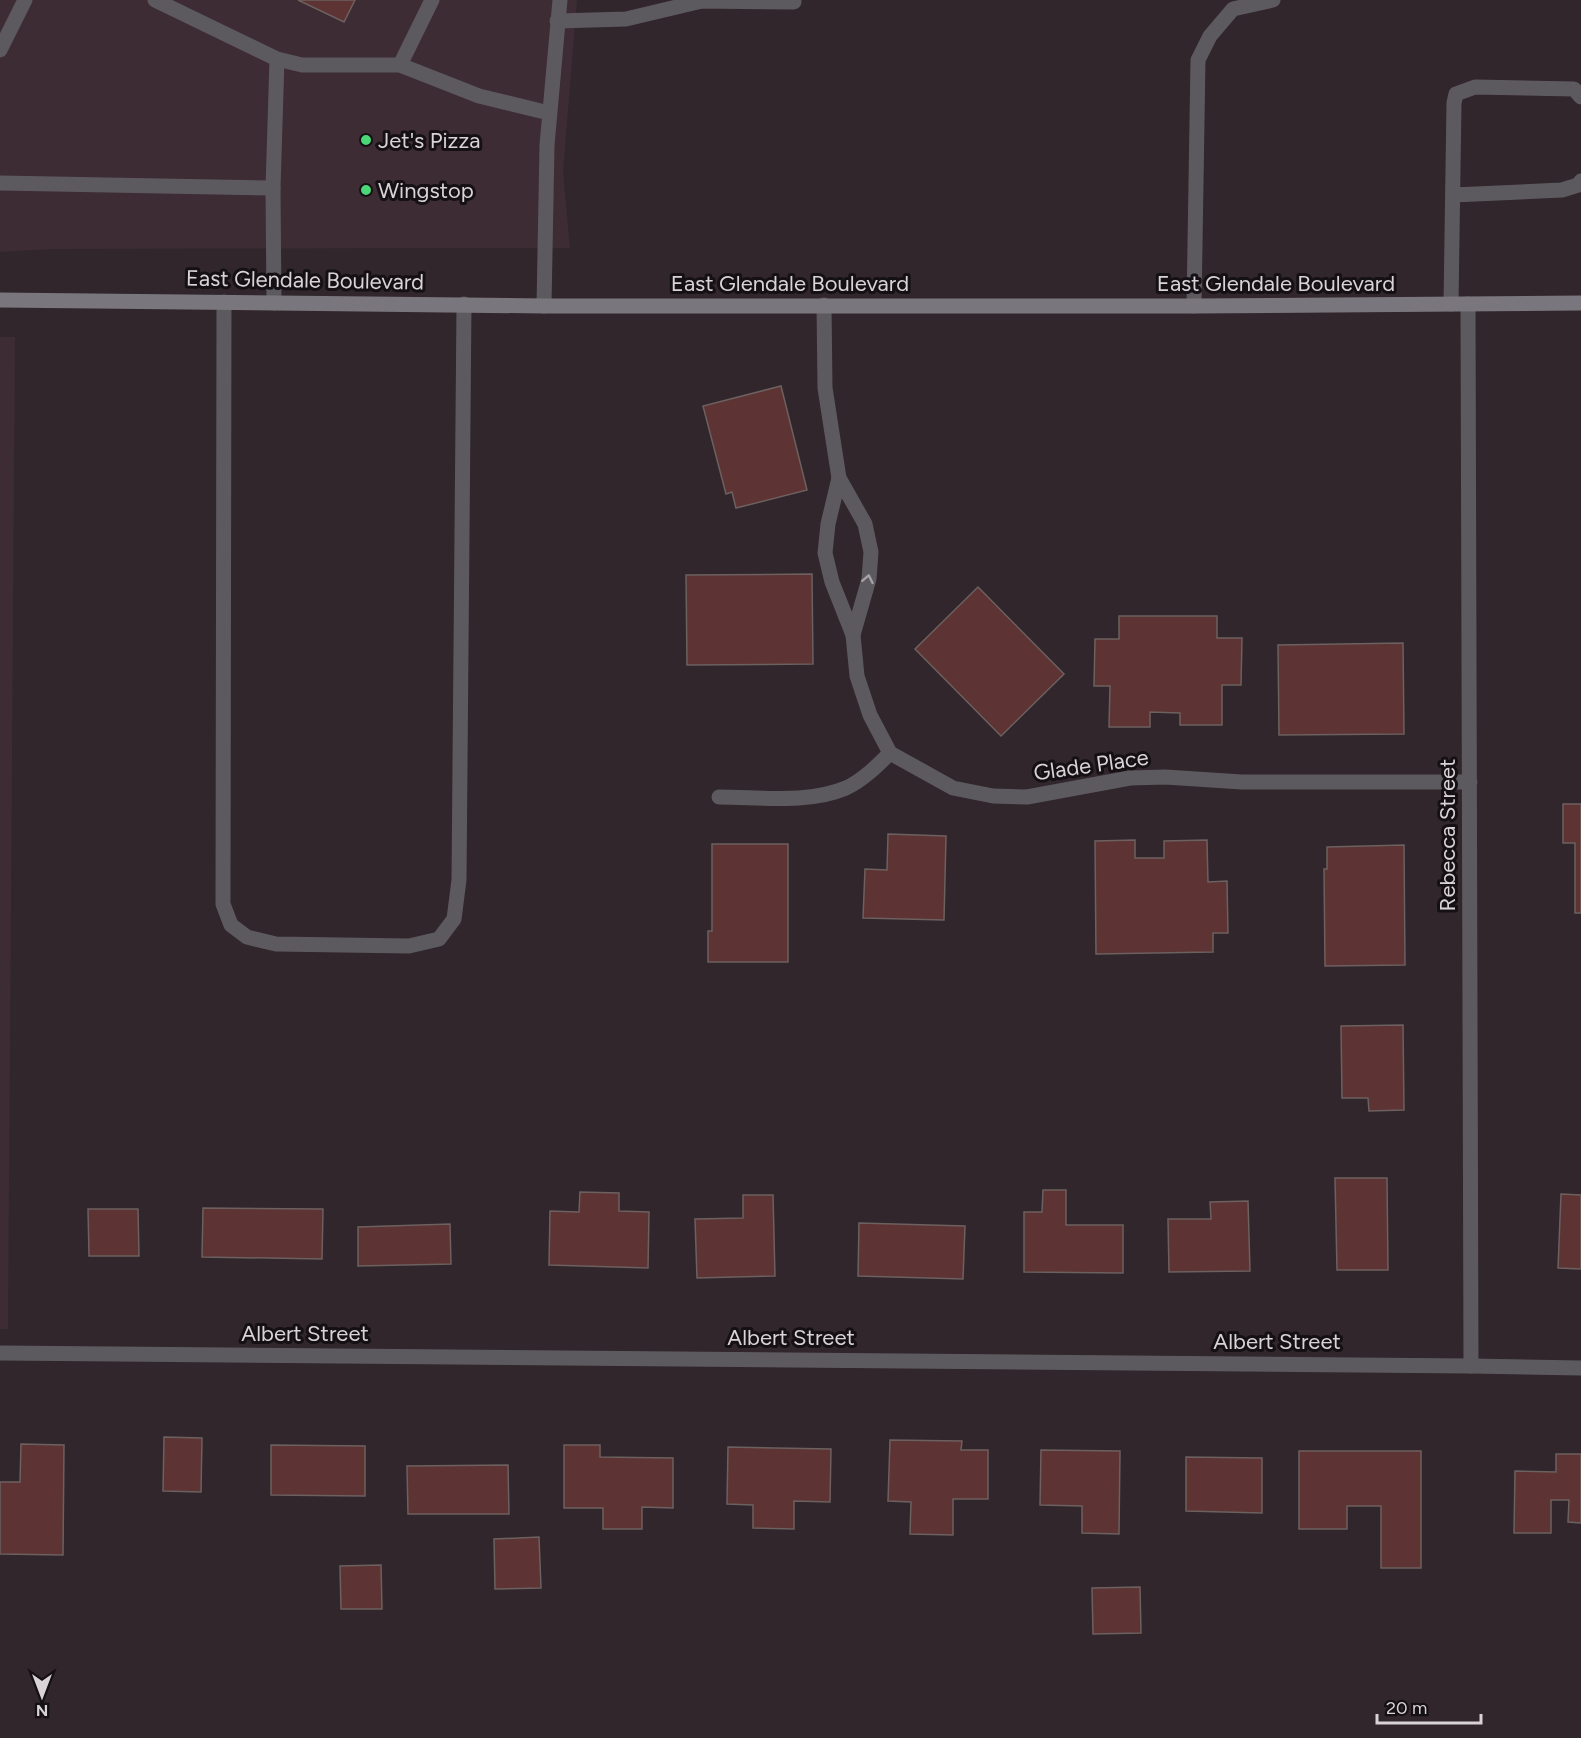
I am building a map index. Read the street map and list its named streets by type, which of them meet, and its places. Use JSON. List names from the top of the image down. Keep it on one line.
{"streets":{"street":["East Glendale Boulevard","Glade Place","Rebecca Street","Albert Street"]},"crossings":[["East Glendale Boulevard","Rebecca Street"],["Glade Place","Rebecca Street"],["Rebecca Street","Albert Street"]],"places":["Jet's Pizza","Wingstop"],"scale_bar":"20 m","north":"bottom"}
